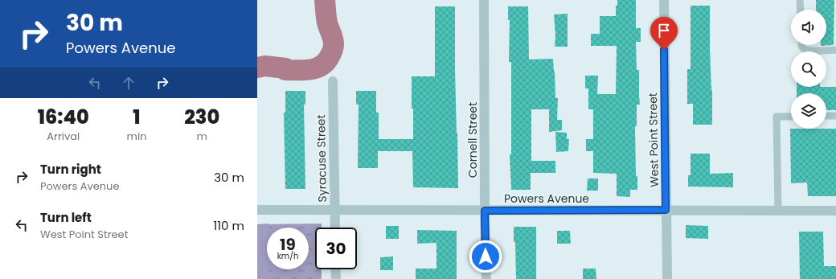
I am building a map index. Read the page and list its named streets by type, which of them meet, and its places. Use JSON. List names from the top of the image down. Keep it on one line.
{"streets":{"street":["Cornell Street","West Point Street","Syracuse Street","Powers Avenue"]},"crossings":[["Cornell Street","Powers Avenue"],["West Point Street","Powers Avenue"],["Syracuse Street","Powers Avenue"]],"page":{"turn":["30 m","Powers Avenue"],"eta":["16:40","Arrival","1","min","230","m"],"list":[{"name":"Turn right","note":"Powers Avenue","value":"30 m"},{"name":"Turn left","note":"West Point Street","value":"110 m"}],"speed":"19 km/h","limit":"30"}}
